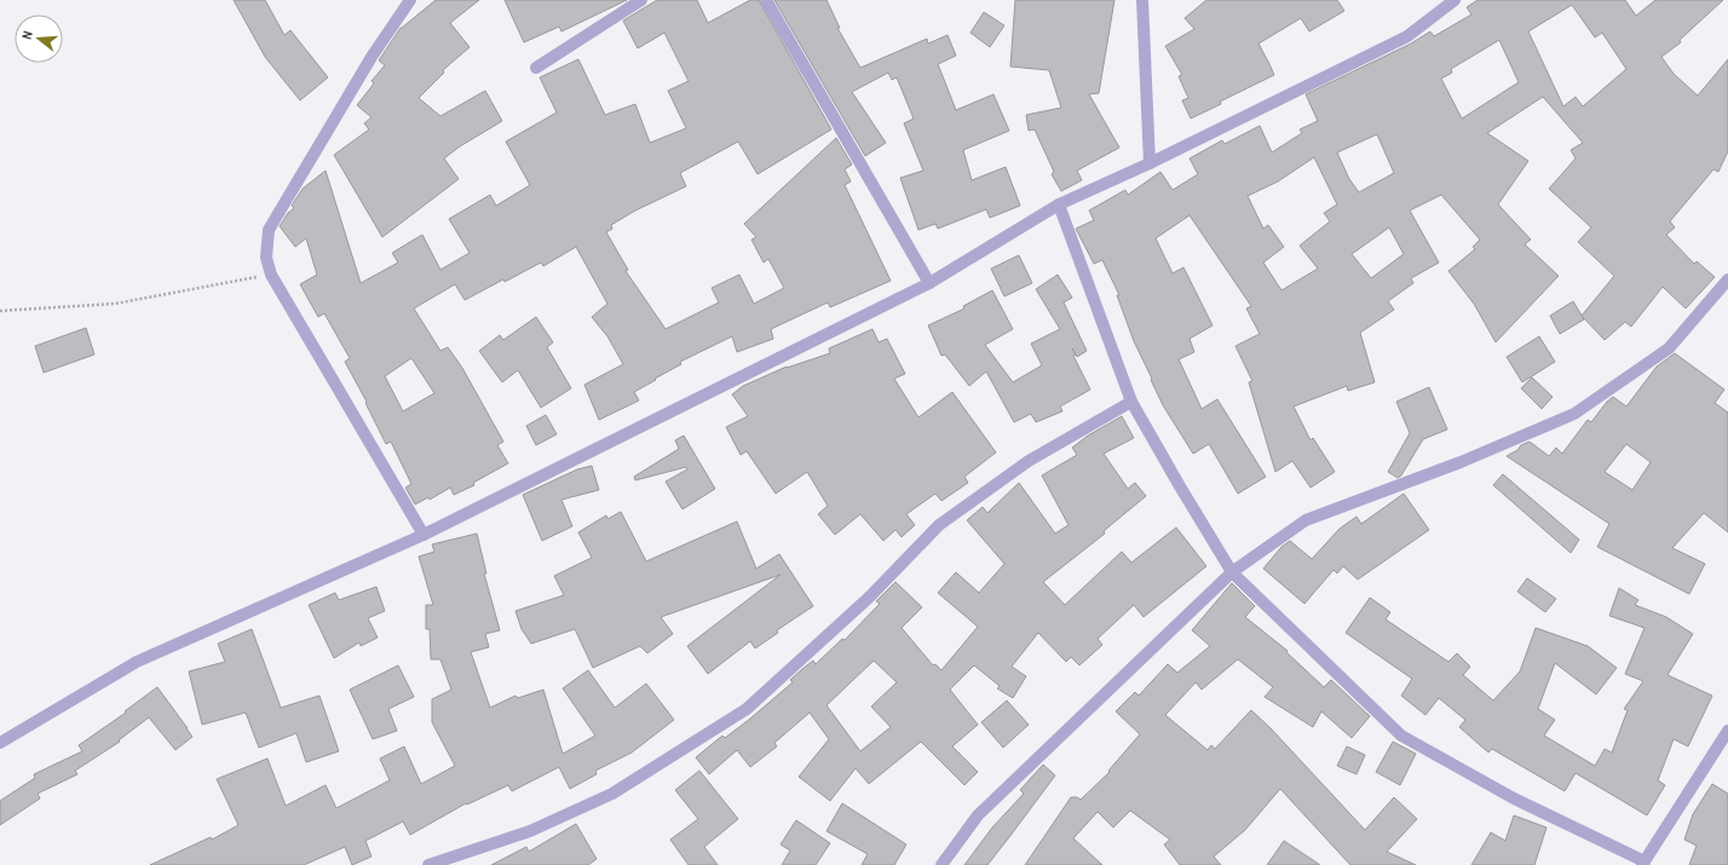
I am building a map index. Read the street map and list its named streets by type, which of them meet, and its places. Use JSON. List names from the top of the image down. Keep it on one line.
{"north":"left"}
